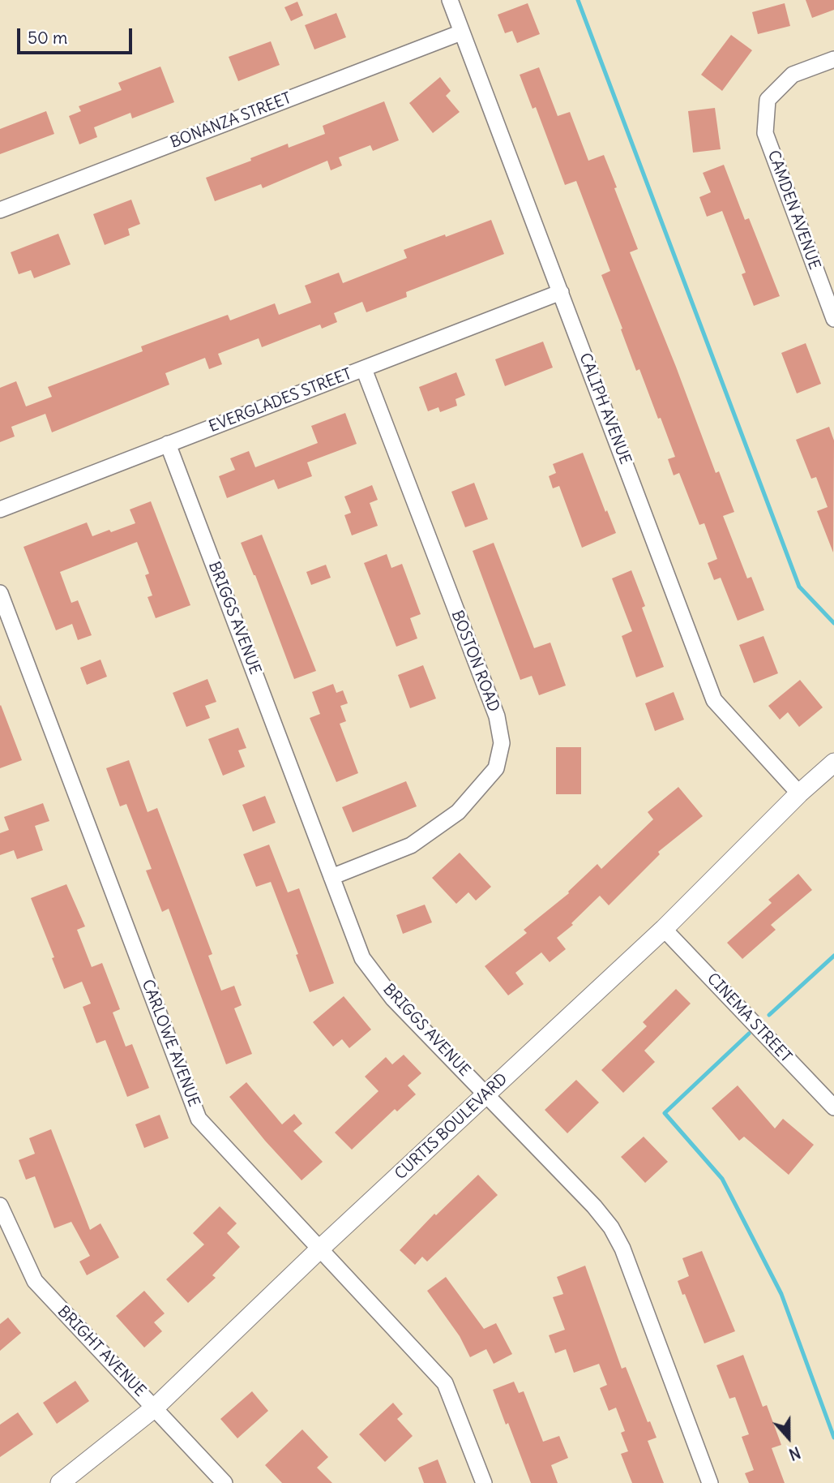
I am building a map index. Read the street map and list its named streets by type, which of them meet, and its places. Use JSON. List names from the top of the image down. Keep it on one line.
{"streets":{"street":["BONANZA STREET","CAMDEN AVENUE","EVERGLADES STREET","CALIPH AVENUE","BRIGGS AVENUE","BOSTON ROAD","CINEMA STREET","CARLOWE AVENUE","CURTIS BOULEVARD","BRIGHT AVENUE"]},"crossings":[["BONANZA STREET","CALIPH AVENUE"],["EVERGLADES STREET","CALIPH AVENUE"],["EVERGLADES STREET","BRIGGS AVENUE"],["EVERGLADES STREET","BOSTON ROAD"],["CALIPH AVENUE","CURTIS BOULEVARD"],["BRIGGS AVENUE","BOSTON ROAD"],["BRIGGS AVENUE","CURTIS BOULEVARD"],["CINEMA STREET","CURTIS BOULEVARD"],["CARLOWE AVENUE","CURTIS BOULEVARD"],["CURTIS BOULEVARD","BRIGHT AVENUE"]],"scale_bar":"50 m","north":"bottom"}
